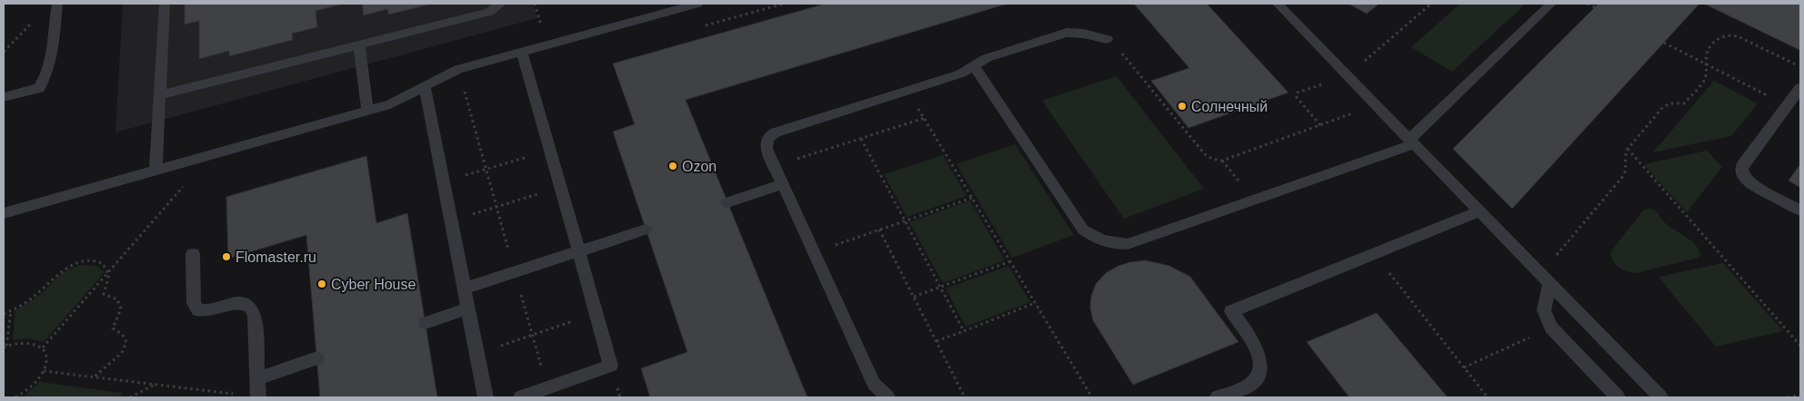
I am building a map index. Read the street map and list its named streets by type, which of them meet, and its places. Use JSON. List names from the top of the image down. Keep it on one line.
{"places":["Солнечный","Ozon","Flomaster.ru","Cyber House"]}
